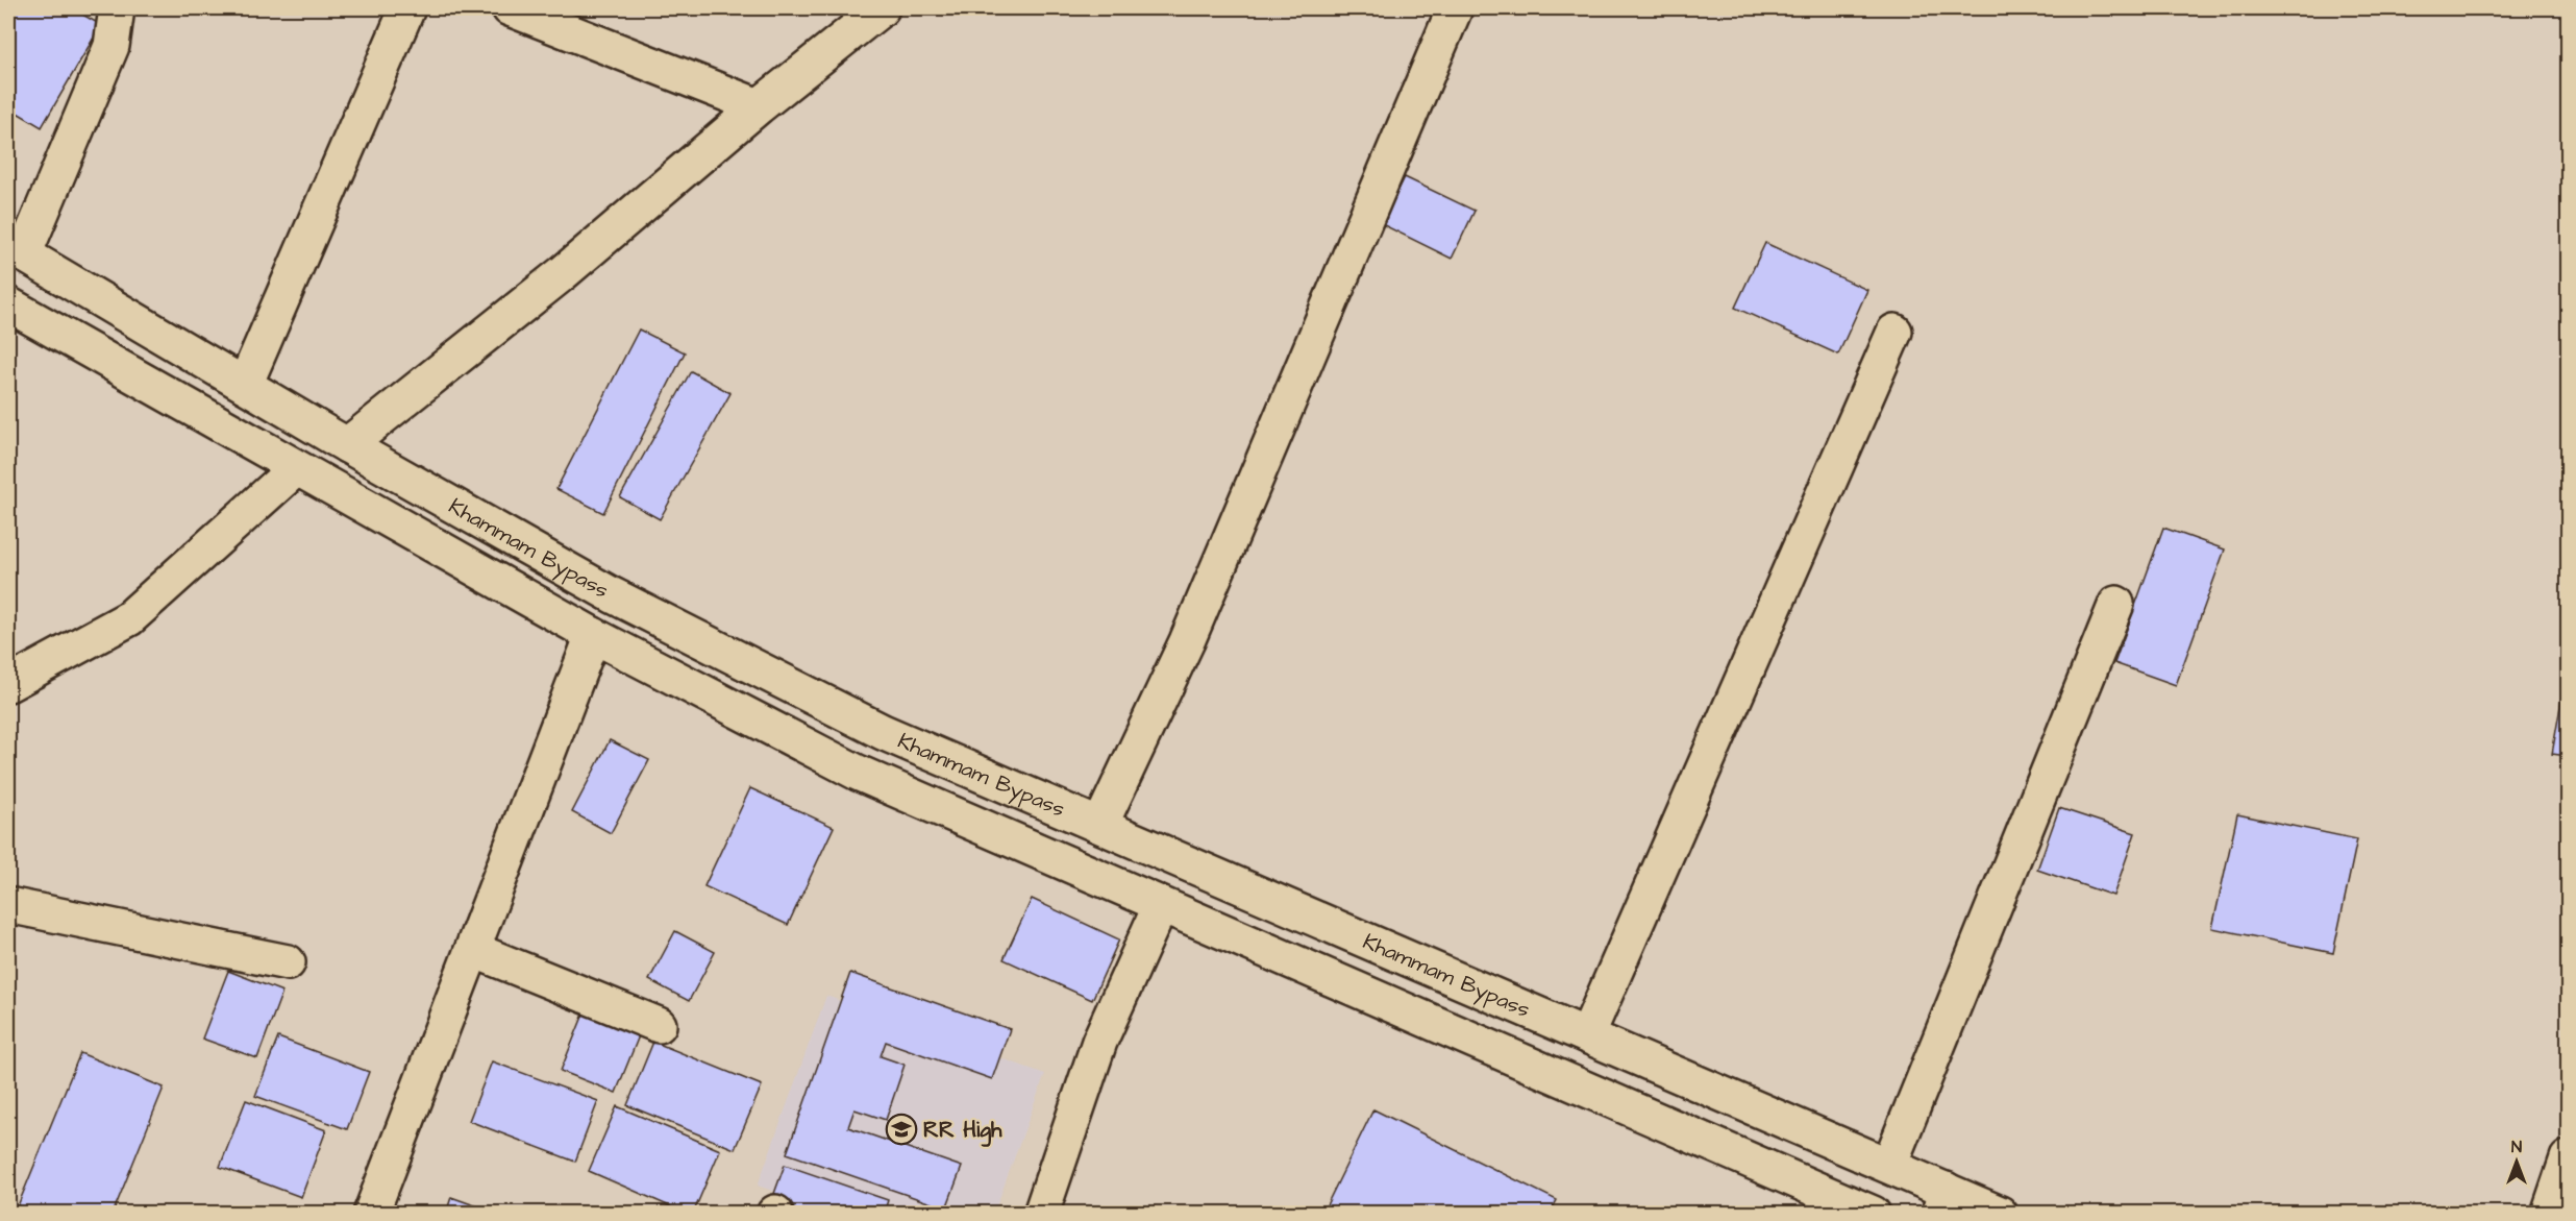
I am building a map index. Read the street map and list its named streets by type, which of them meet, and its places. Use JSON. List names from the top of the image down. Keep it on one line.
{"streets":{"main road":["Khammam Bypass"]},"places":{"school or university":["RR High"]},"north":"top"}
